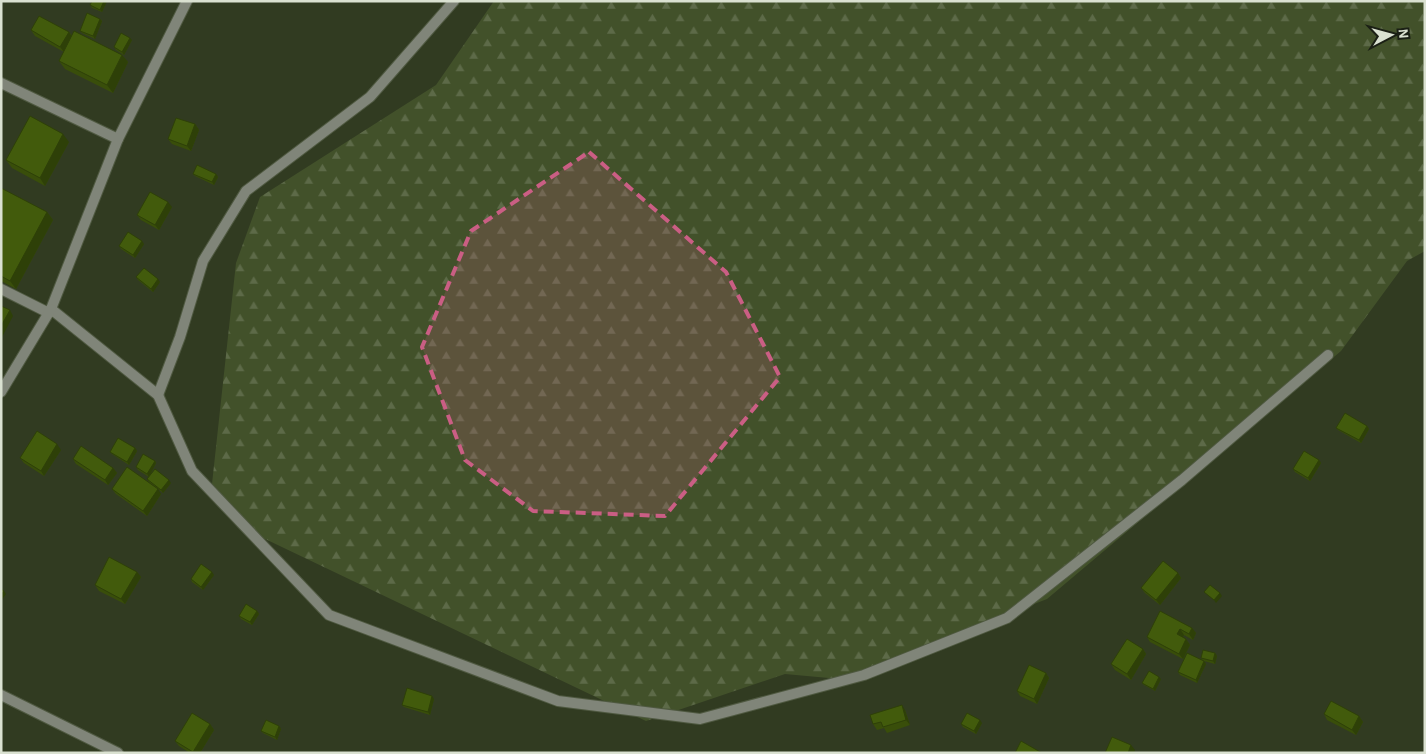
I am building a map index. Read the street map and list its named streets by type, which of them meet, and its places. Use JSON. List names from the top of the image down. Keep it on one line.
{"north":"right"}
